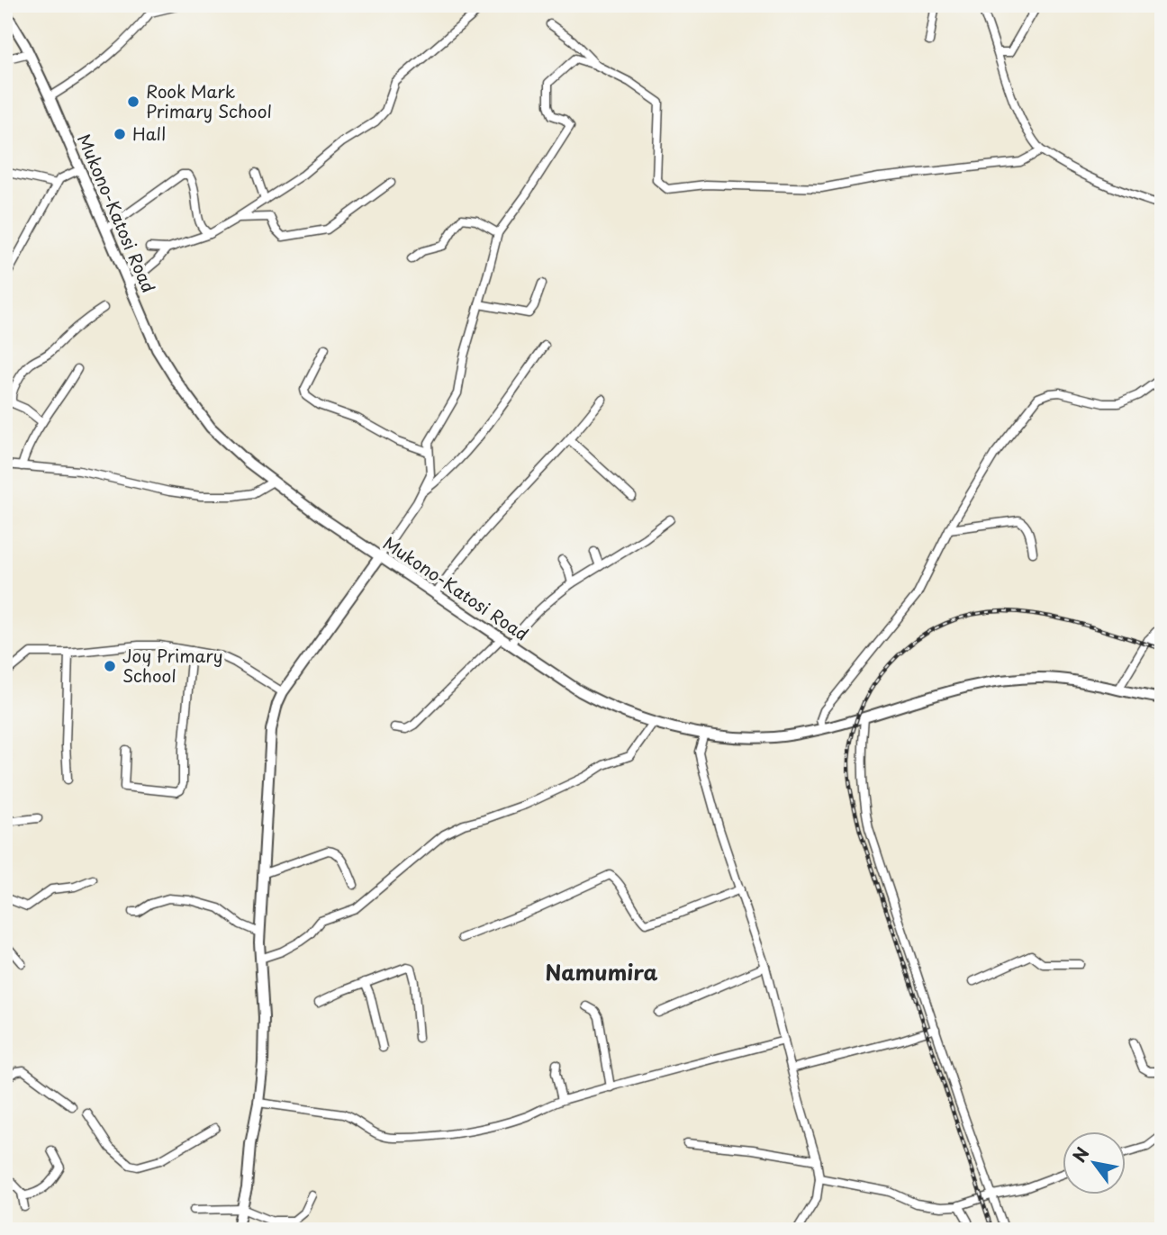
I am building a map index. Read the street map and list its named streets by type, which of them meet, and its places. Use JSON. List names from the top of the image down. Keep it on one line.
{"streets":{"main road":["Mukono-Katosi Road"]},"districts":["Namumira"],"places":["Rook Mark Primary School","Hall","Joy Primary School"],"north":"top left"}
